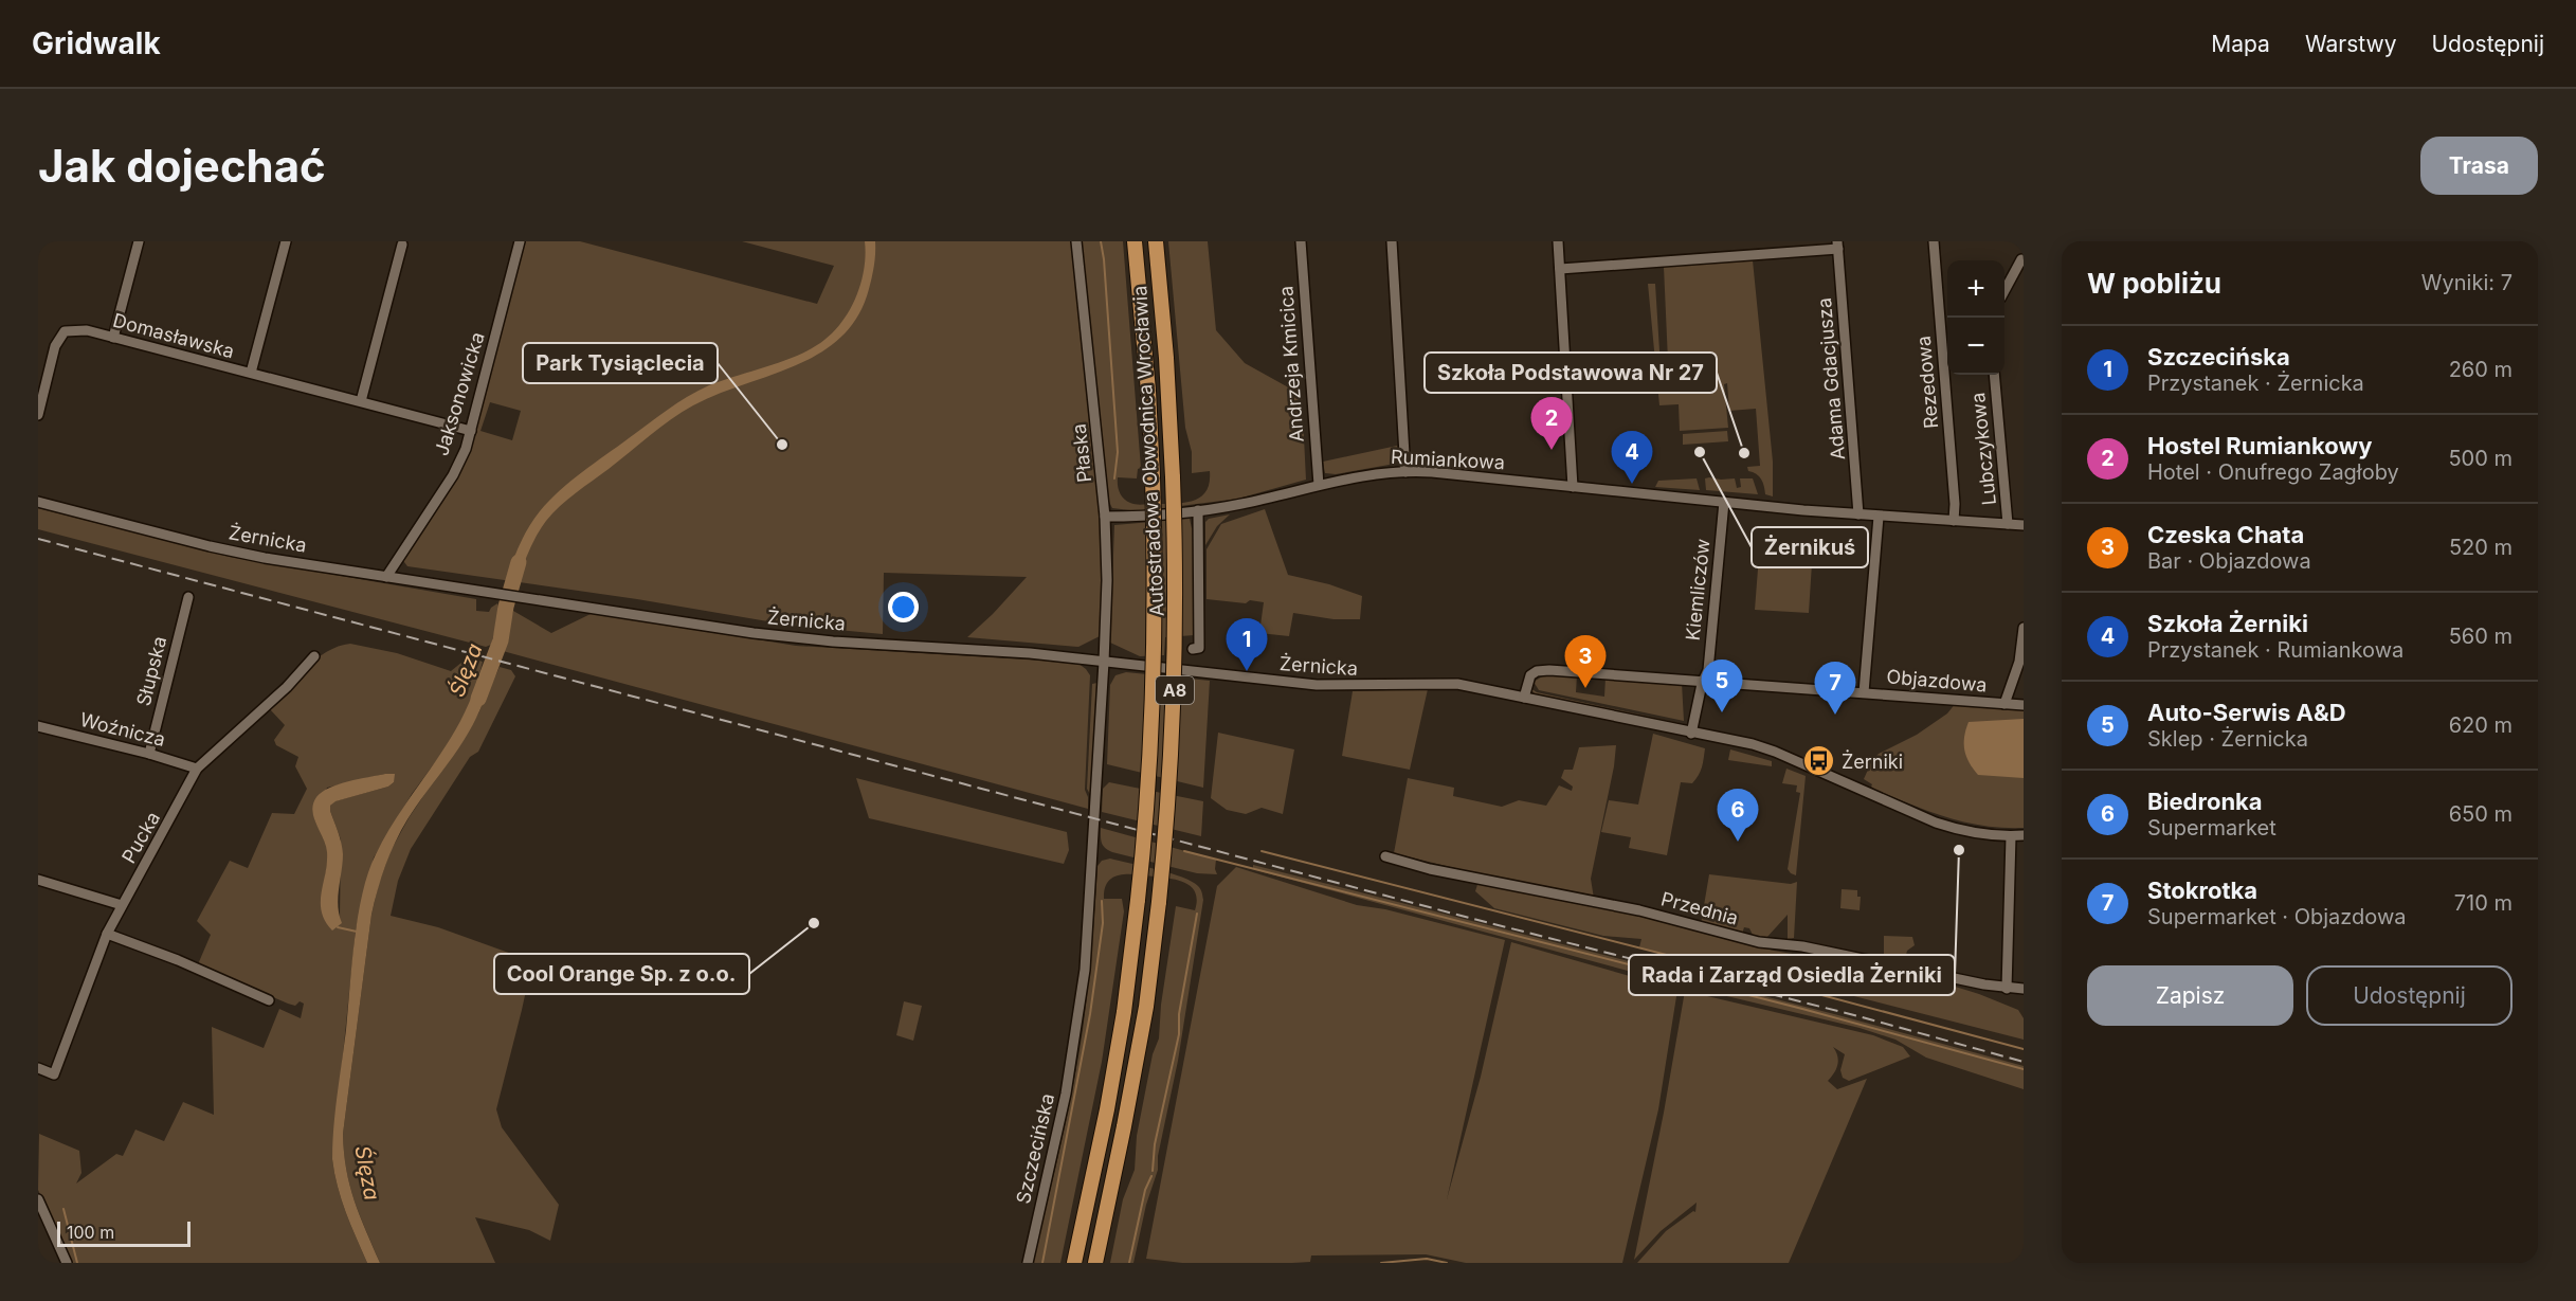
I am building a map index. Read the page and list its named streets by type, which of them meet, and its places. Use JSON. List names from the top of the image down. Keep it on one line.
{"streets":{"highway":["Autostradowa Obwodnica Wrocławia","A8"],"street":["Domasławska","Andrzeja Kmicica","Adama Gdacjusza","Rezedowa","Jaksonowicka","Lubczykowa","Płaska","Rumiankowa","Żernicka","Kiemliczów","Słupska","Objazdowa","Woźnicza","Pucka","Przednia","Szczecińska"]},"crossings":[["Domasławska","Jaksonowicka"],["Andrzeja Kmicica","Rumiankowa"],["Adama Gdacjusza","Rumiankowa"],["Rezedowa","Rumiankowa"],["Jaksonowicka","Żernicka"],["Lubczykowa","Rumiankowa"],["Płaska","Rumiankowa"],["Płaska","Żernicka"],["Płaska","Szczecińska"],["Rumiankowa","Kiemliczów"],["Żernicka","Kiemliczów"],["Żernicka","Objazdowa"],["Żernicka","Szczecińska"],["Kiemliczów","Objazdowa"],["Słupska","Woźnicza"],["Woźnicza","Pucka"]],"water":["Ślęza"],"places":{"other":["Park Tysiąclecia","Żernikuś","Szkoła Podstawowa Nr 27","Rada i Zarząd Osiedla Żerniki","Cool Orange Sp. z o.o."],"bus stop":["Żerniki"]},"scale_bar":"100 m","page":{"header":"Gridwalk","nav":["Mapa","Warstwy","Udostępnij"],"buttons":["Trasa",["Zapisz","Udostępnij"]],"title":"Jak dojechać","heading":["W pobliżu","Wyniki: 7"],"map_buttons":["+","−"],"list":[{"mark":"1","name":"Szczecińska","note":"Przystanek · Żernicka","value":"260 m"},{"mark":"2","name":"Hostel Rumiankowy","note":"Hotel · Onufrego Zagłoby","value":"500 m"},{"mark":"3","name":"Czeska Chata","note":"Bar · Objazdowa","value":"520 m"},{"mark":"4","name":"Szkoła Żerniki","note":"Przystanek · Rumiankowa","value":"560 m"},{"mark":"5","name":"Auto-Serwis A&D","note":"Sklep · Żernicka","value":"620 m"},{"mark":"6","name":"Biedronka","note":"Supermarket","value":"650 m"},{"mark":"7","name":"Stokrotka","note":"Supermarket · Objazdowa","value":"710 m"}],"pins":["2","4","1","3","5","7","6"],"scale":"100 m"}}
